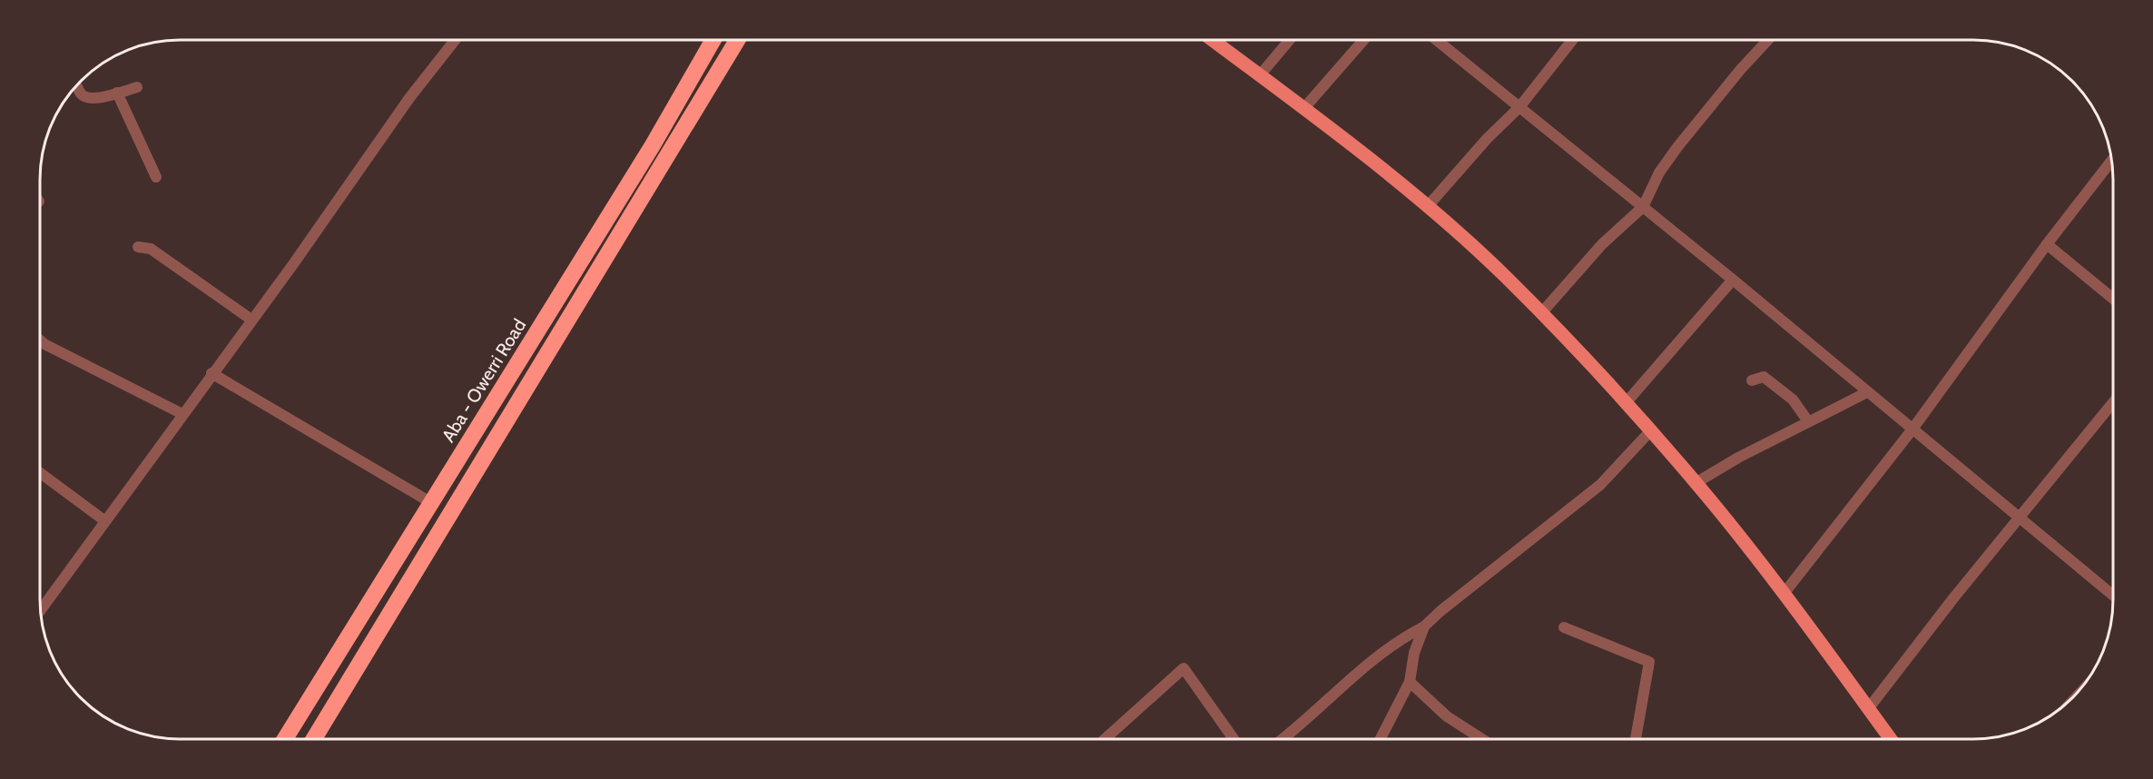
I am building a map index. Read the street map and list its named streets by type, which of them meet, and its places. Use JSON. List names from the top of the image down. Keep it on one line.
{"streets":{"highway":["Aba - Owerri Road"]}}
